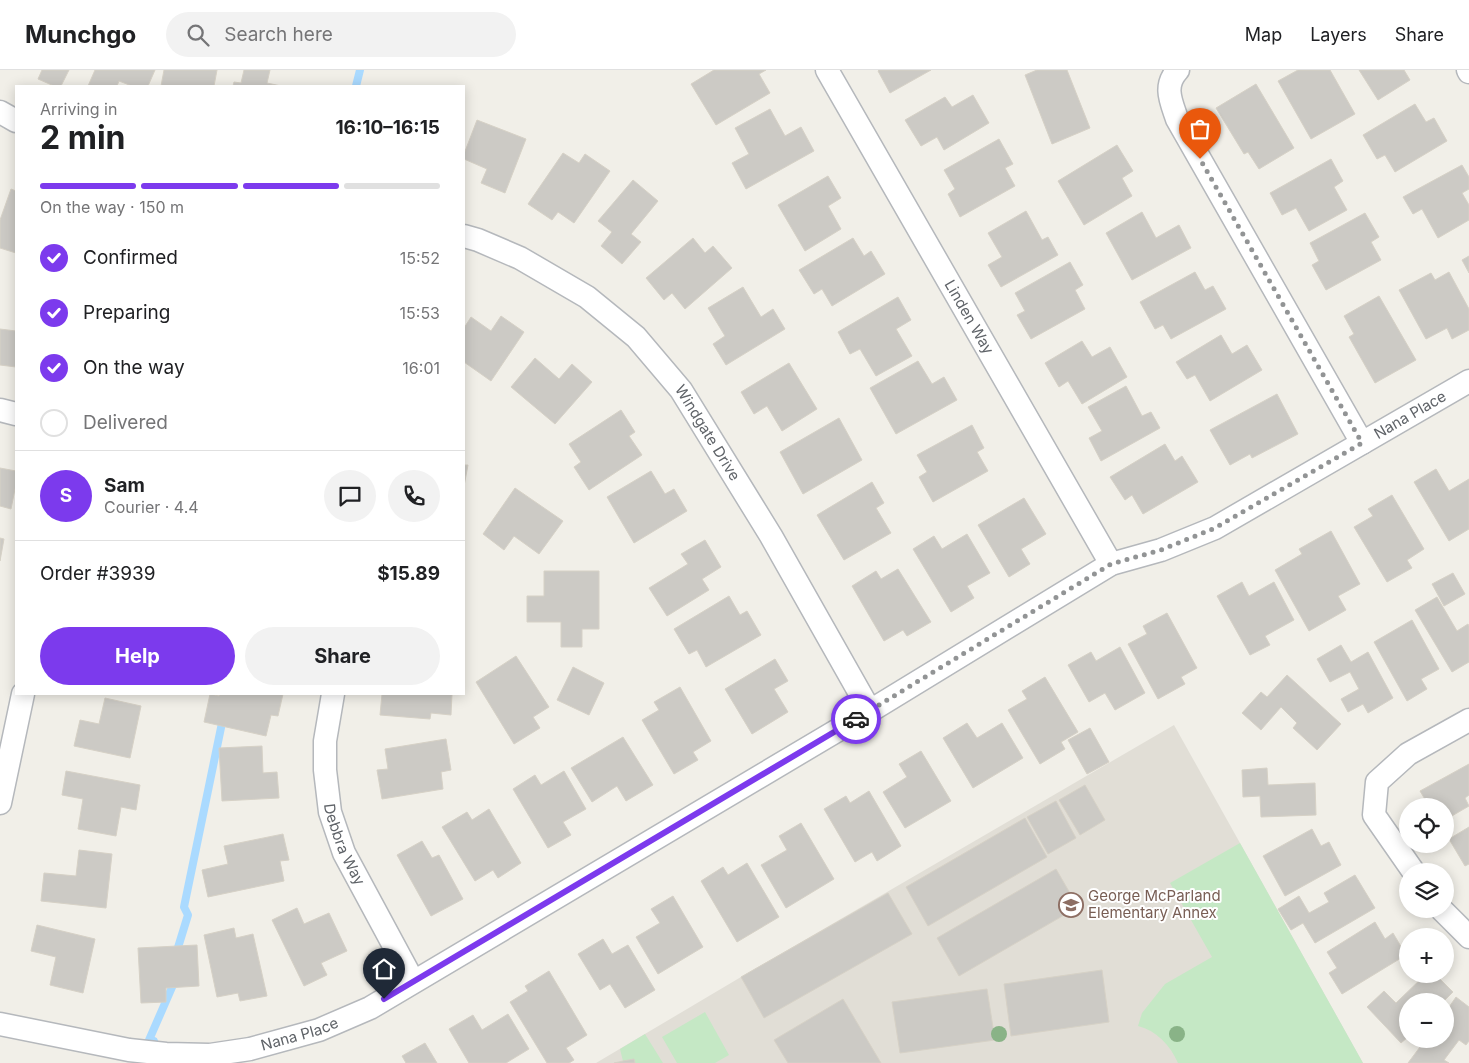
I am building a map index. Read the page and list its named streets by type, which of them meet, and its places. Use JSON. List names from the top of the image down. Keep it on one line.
{"streets":{"street":["Linden Way","Nana Place","Windgate Drive","Debbra Way"]},"crossings":[["Linden Way","Nana Place"],["Nana Place","Windgate Drive"],["Nana Place","Debbra Way"]],"places":{"school or university":["George McParland Elementary Annex"]},"page":{"header":"Munchgo","search":"Search here","nav":["Map","Layers","Share"],"heading":["2 min","Arriving in","16:10–16:15"],"panel":["Sam","Courier · 4.4","Order #3939","$15.89"],"bar":"On the way · 150 m","list":[["Confirmed","15:52"],["Preparing","15:53"],["On the way","16:01"],"Delivered"],"round":"S","buttons":["Help","Share"],"map_buttons":["+","−"]}}
